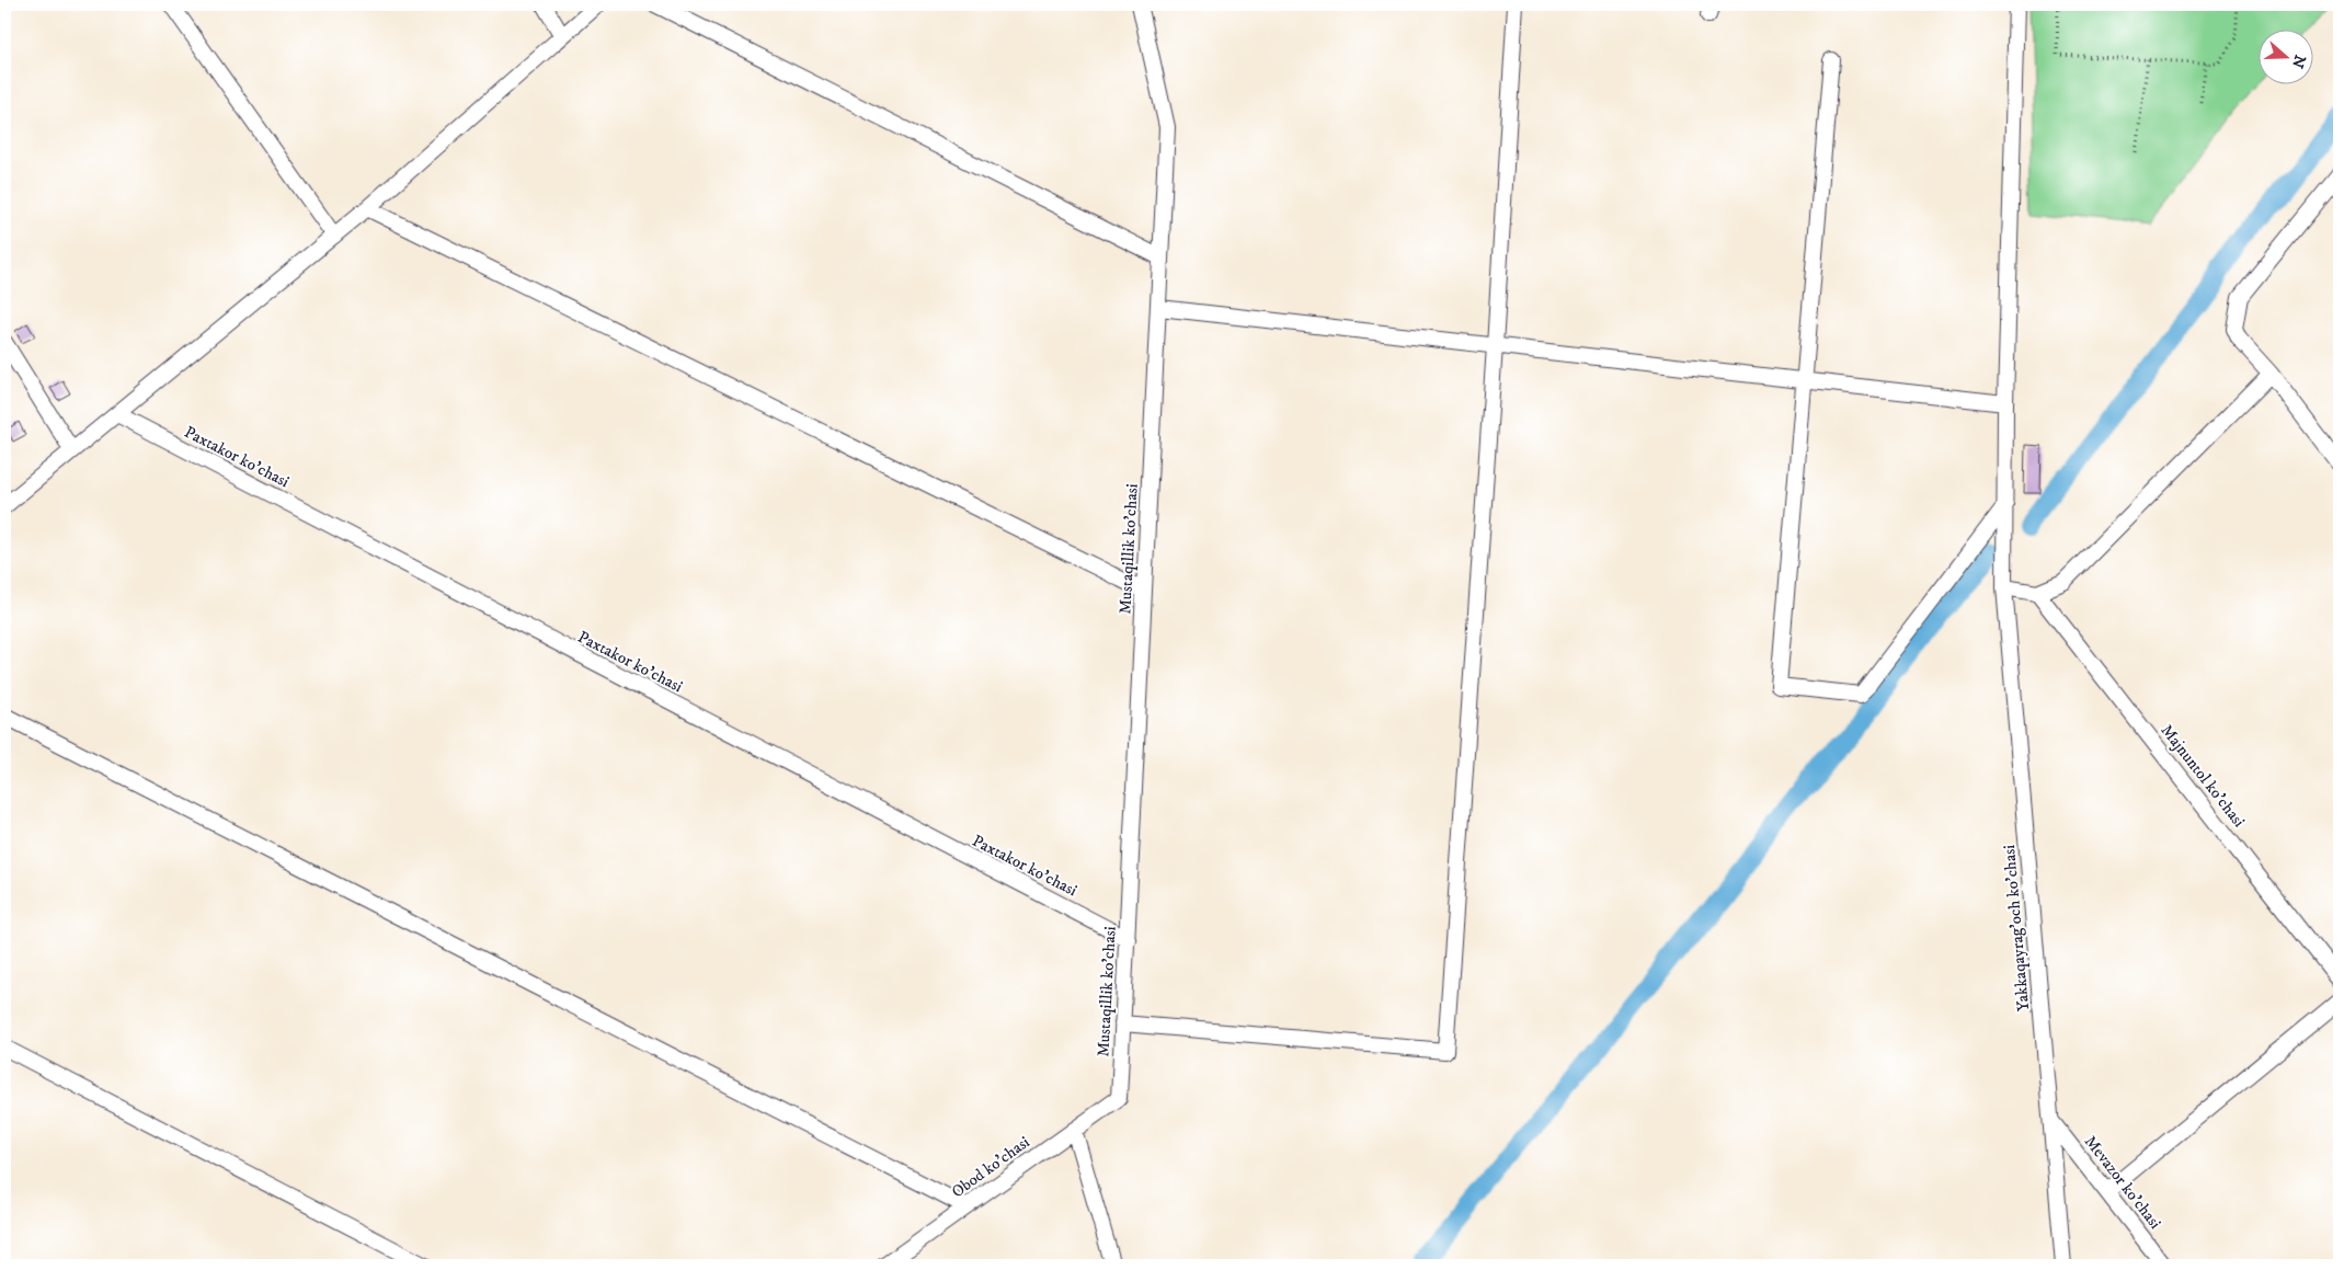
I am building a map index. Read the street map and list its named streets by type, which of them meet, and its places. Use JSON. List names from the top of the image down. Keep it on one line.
{"streets":{"street":["Paxtakor ko'chasi","Mustaqillik ko'chasi","Majnuntol ko'chasi","Yakkaqayrag'och ko'chasi","Obod ko'chasi","Mevazor ko'chasi"]},"crossings":[["Paxtakor ko'chasi","Mustaqillik ko'chasi"],["Mustaqillik ko'chasi","Obod ko'chasi"],["Yakkaqayrag'och ko'chasi","Mevazor ko'chasi"]],"north":"right"}
